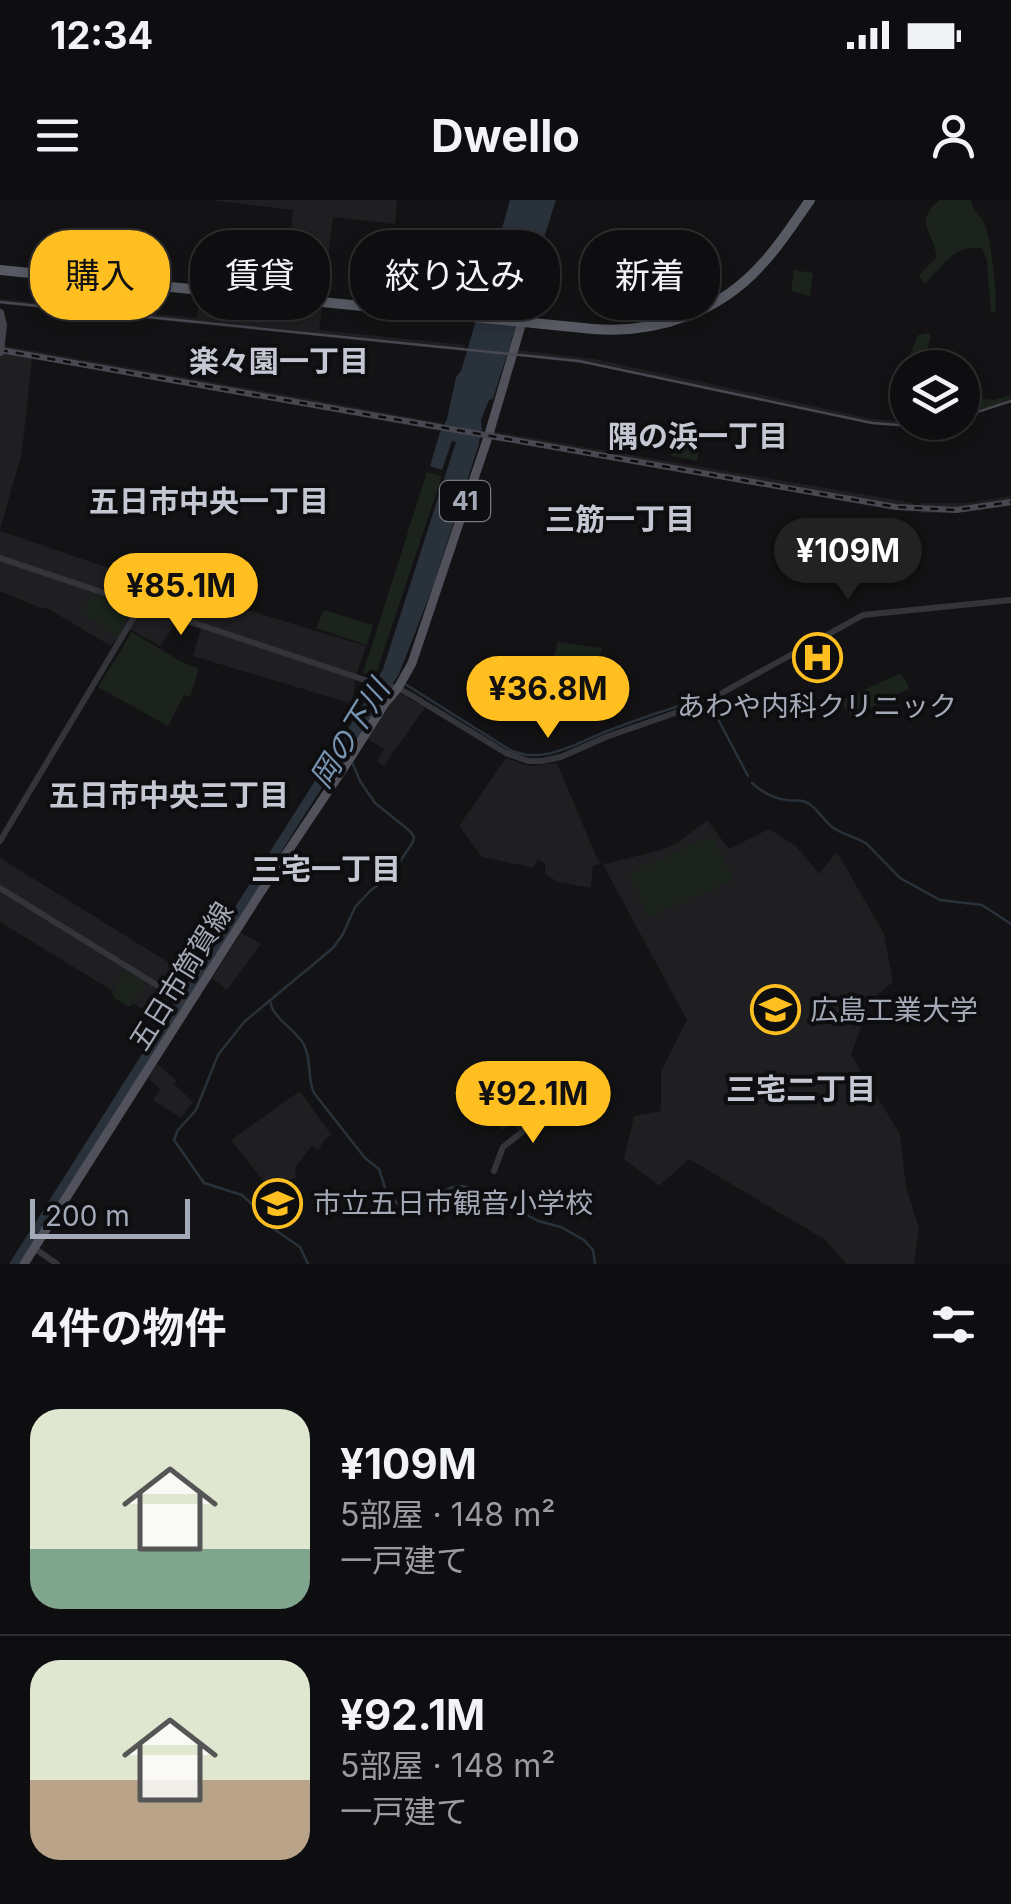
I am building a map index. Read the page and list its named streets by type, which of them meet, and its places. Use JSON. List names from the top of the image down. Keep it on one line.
{"streets":{"main road":["41","五日市筒賀線"]},"districts":["楽々園一丁目","隅の浜一丁目","五日市中央一丁目","三筋一丁目","五日市中央三丁目","三宅一丁目","三宅二丁目"],"water":["岡の下川"],"places":{"hospital":["あわや内科クリニック"],"school or university":["広島工業大学","市立五日市観音小学校"]},"scale_bar":"200 m","page":{"status":"12:34","header":"Dwello","chip":["購入","賃貸","絞り込み","新着"],"price":["¥109M","¥85.1M","¥36.8M","¥92.1M"],"scale":"200 m","heading":"4件の物件","list":[{"name":"¥109M","note":"5部屋 · 148 m² · 一戸建て"},{"name":"¥92.1M","note":"5部屋 · 148 m² · 一戸建て"}]}}
